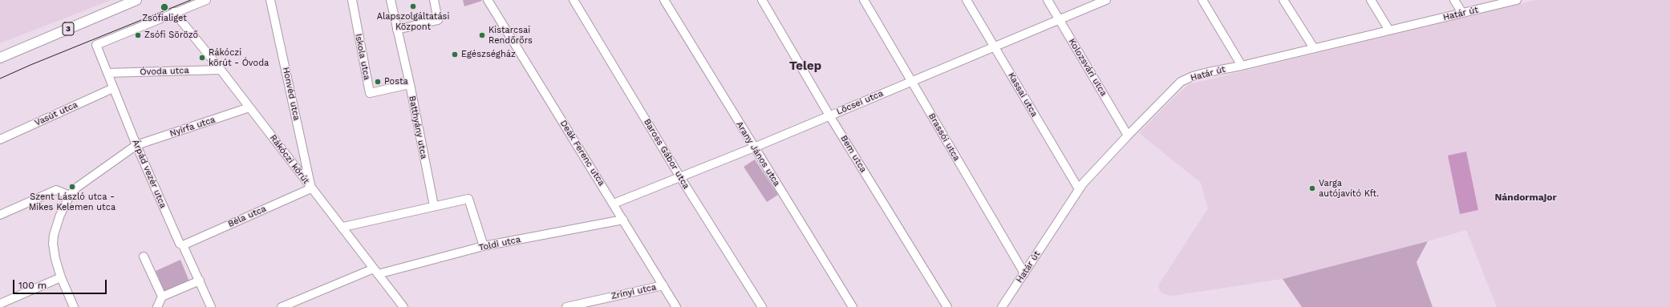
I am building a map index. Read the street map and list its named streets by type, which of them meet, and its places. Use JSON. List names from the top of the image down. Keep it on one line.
{"streets":{"main road":["3"],"street":["Határ út","Iskola utca","Kolozsvári utca","Óvoda utca","Honvéd utca","Kassai utca","Lőcsei utca","Vasút utca","Nyírfa utca","Batthyány utca","Brassói utca","Deák Ferenc utca","Baross Gábor utca","Arany János utca","Bem utca","Rákóczi körút","Árpád vezér utca","Béla utca","Toldi utca","Zrínyi utca"]},"crossings":[["Határ út","Kolozsvári utca"],["Határ út","Kassai utca"],["Határ út","Brassói utca"],["Iskola utca","Batthyány utca"],["Kolozsvári utca","Lőcsei utca"],["Óvoda utca","Rákóczi körút"],["Óvoda utca","Árpád vezér utca"],["Honvéd utca","Rákóczi körút"],["Honvéd utca","Béla utca"],["Kassai utca","Lőcsei utca"],["Lőcsei utca","Brassói utca"],["Lőcsei utca","Deák Ferenc utca"],["Lőcsei utca","Baross Gábor utca"],["Lőcsei utca","Arany János utca"],["Lőcsei utca","Bem utca"],["Vasút utca","Árpád vezér utca"],["Nyírfa utca","Rákóczi körút"],["Nyírfa utca","Árpád vezér utca"],["Deák Ferenc utca","Toldi utca"],["Deák Ferenc utca","Zrínyi utca"],["Rákóczi körút","Árpád vezér utca"],["Rákóczi körút","Béla utca"],["Rákóczi körút","Toldi utca"],["Árpád vezér utca","Béla utca"]],"districts":["Telep","Nándormajor"],"places":["Alapszolgáltatási Központ","Zsófialiget","Zsófi Söröző","Kistarcsai Rendőrőrs","Egészségház","Rákóczi körút - Óvoda","Posta","Szent László utca - Mikes Kelemen utca","Varga autójavító Kft."],"scale_bar":"100 m"}
